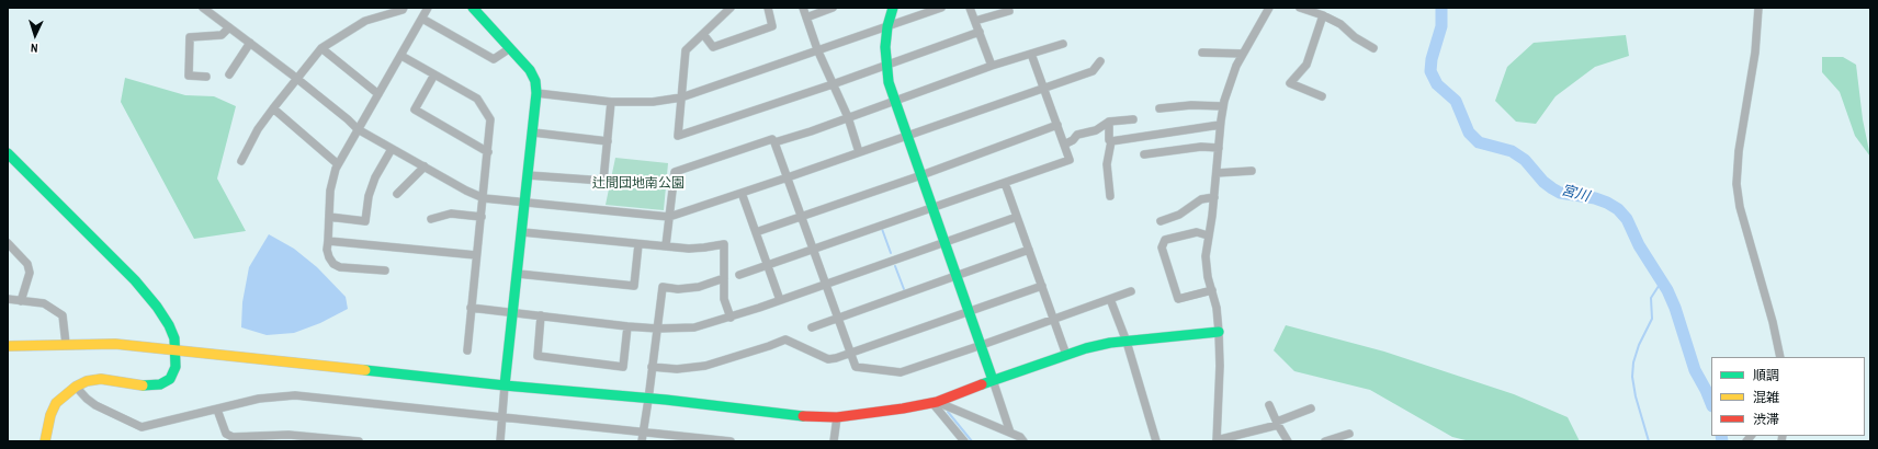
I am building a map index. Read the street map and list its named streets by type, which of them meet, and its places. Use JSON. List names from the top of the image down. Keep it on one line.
{"water":["宮川"],"parks":["辻間団地南公園"],"legend":["順調","混雑","渋滞"],"north":"bottom"}
